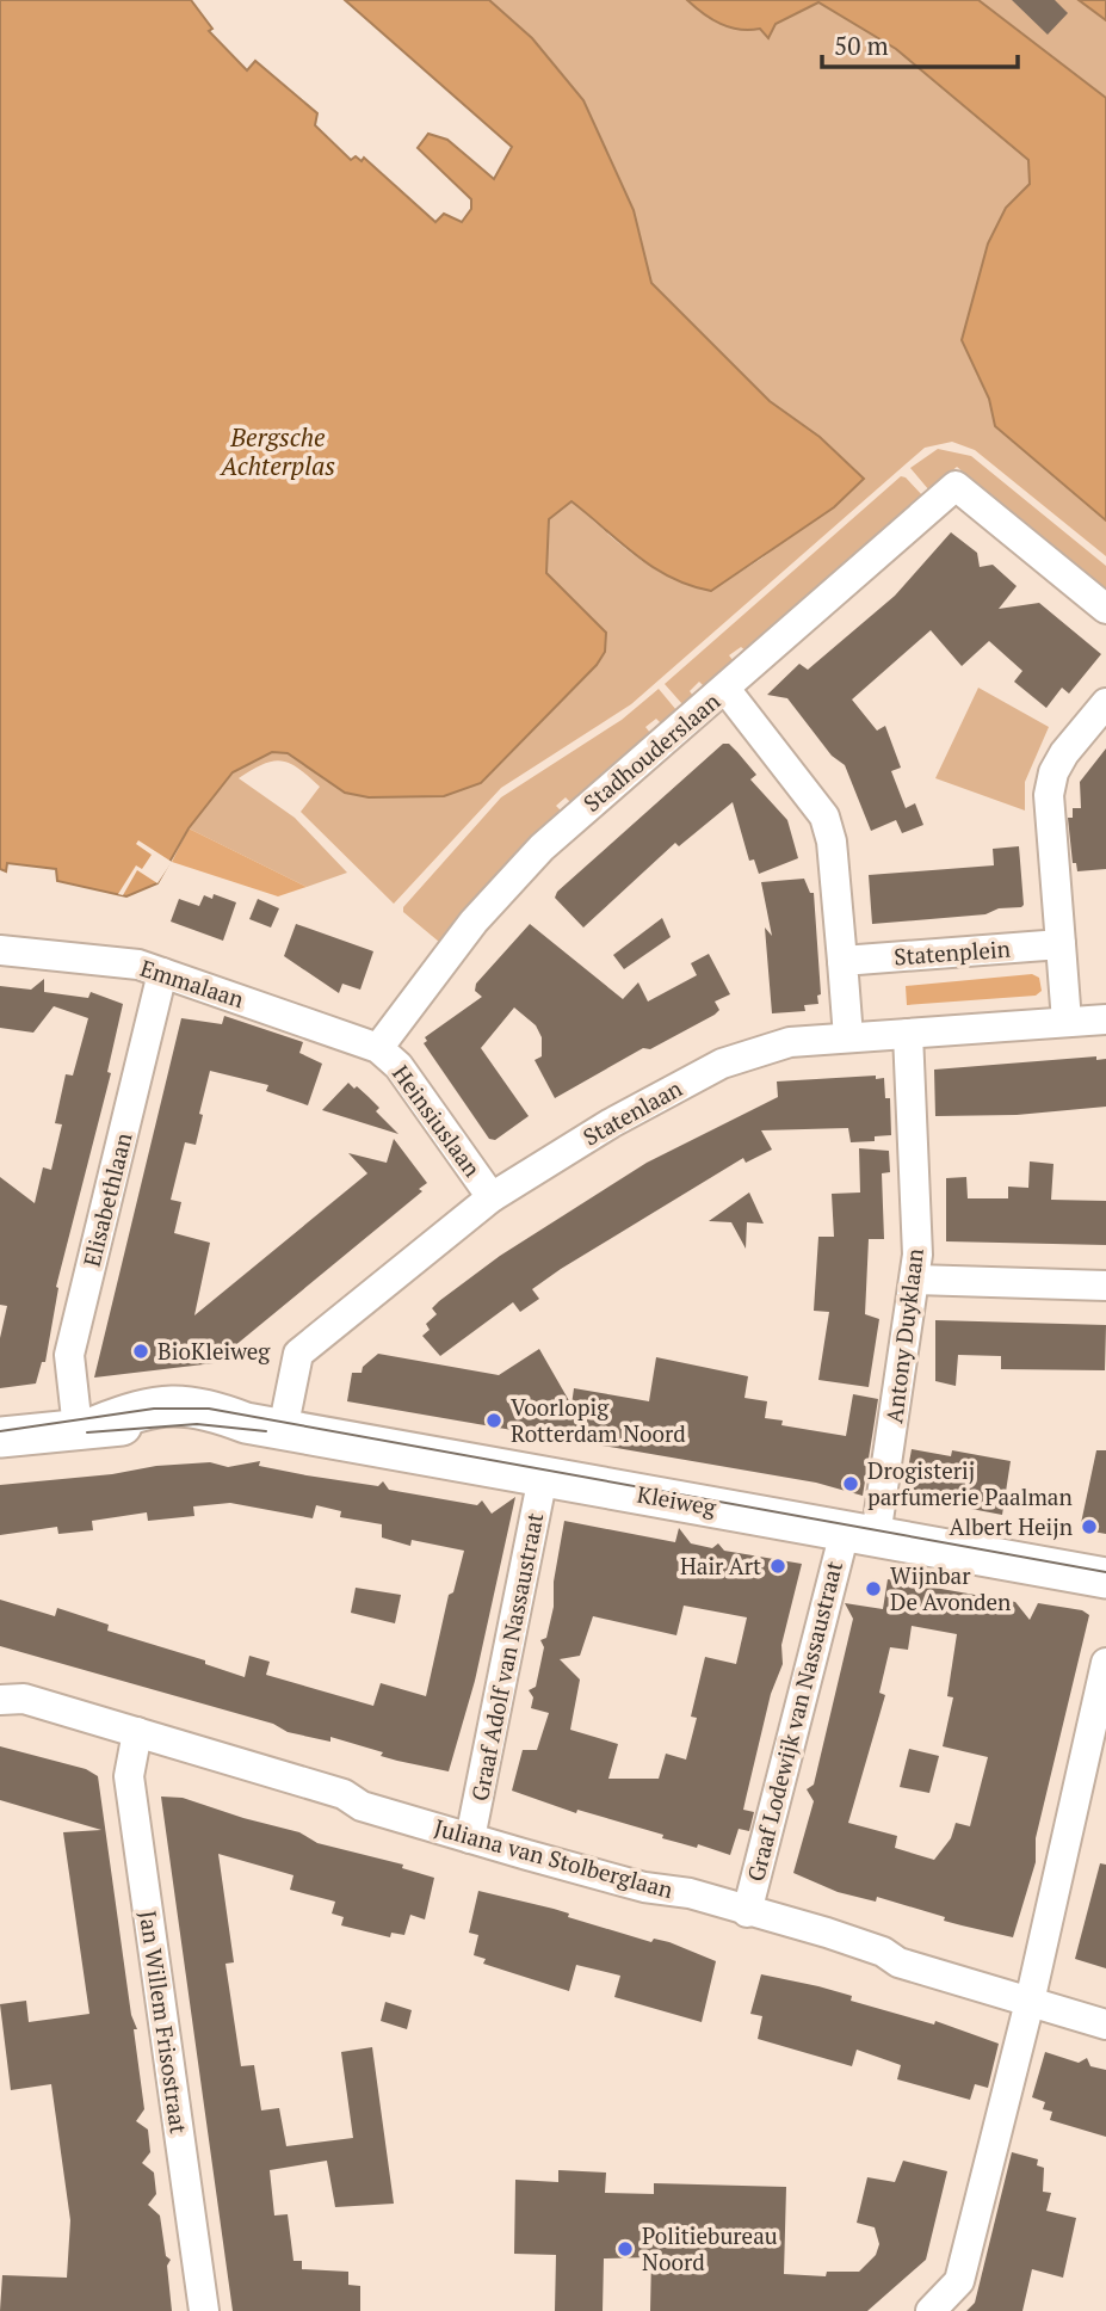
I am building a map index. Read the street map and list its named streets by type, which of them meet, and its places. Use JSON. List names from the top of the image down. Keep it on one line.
{"streets":{"street":["Stadhouderslaan","Statenplein","Emmalaan","Statenlaan","Heinsiuslaan","Elisabethlaan","Antony Duyklaan","Kleiweg","Graaf Adolf van Nassaustraat","Graaf Lodewijk van Nassaustraat","Juliana van Stolberglaan","Jan Willem Frisostraat"]},"crossings":[["Stadhouderslaan","Emmalaan"],["Stadhouderslaan","Heinsiuslaan"],["Emmalaan","Heinsiuslaan"],["Emmalaan","Elisabethlaan"],["Statenlaan","Heinsiuslaan"],["Statenlaan","Antony Duyklaan"],["Statenlaan","Kleiweg"],["Elisabethlaan","Kleiweg"],["Antony Duyklaan","Kleiweg"],["Antony Duyklaan","Graaf Lodewijk van Nassaustraat"],["Kleiweg","Graaf Adolf van Nassaustraat"],["Kleiweg","Graaf Lodewijk van Nassaustraat"],["Graaf Adolf van Nassaustraat","Juliana van Stolberglaan"],["Graaf Lodewijk van Nassaustraat","Juliana van Stolberglaan"],["Juliana van Stolberglaan","Jan Willem Frisostraat"]],"water":["Bergsche Achterplas"],"places":["BioKleiweg","Voorlopig Rotterdam Noord","Drogisterij parfumerie Paalman","Albert Heijn","Hair Art","Wijnbar De Avonden","Politiebureau Noord"],"scale_bar":"50 m"}
